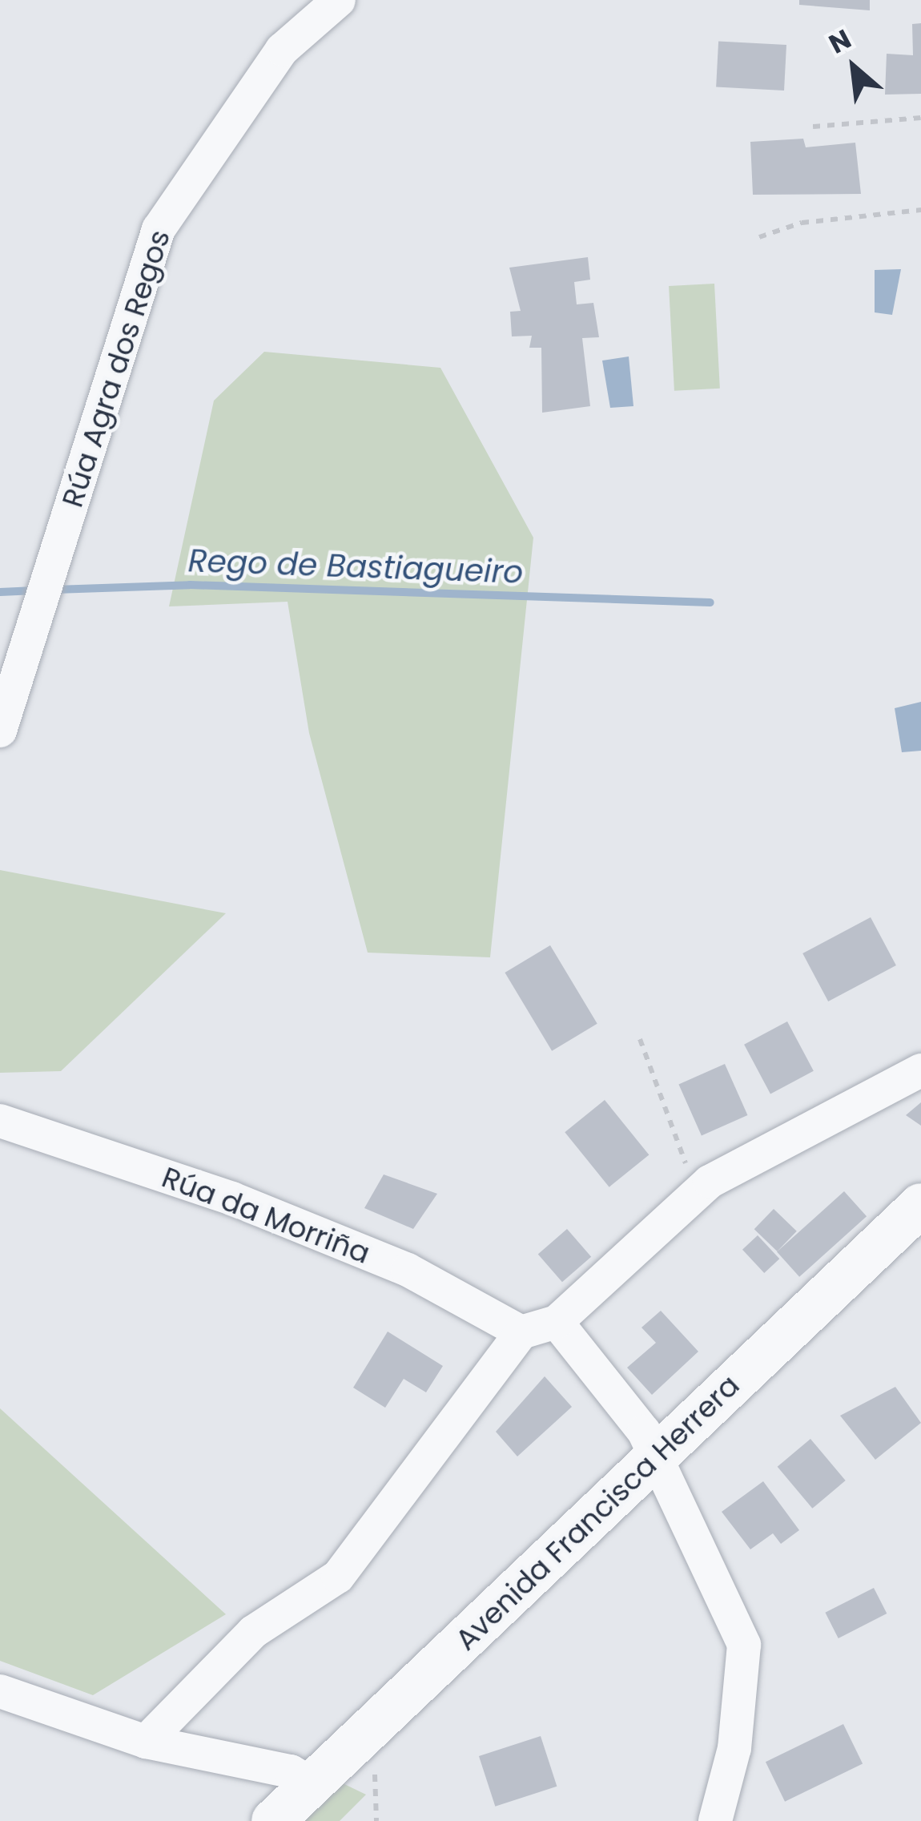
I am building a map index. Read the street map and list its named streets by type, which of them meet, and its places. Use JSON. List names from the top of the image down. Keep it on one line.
{"streets":{"street":["Rúa Agra dos Regos","Rúa da Morriña","Avenida Francisca Herrera"]},"water":["Rego de Bastiagueiro"],"north":"top left"}
